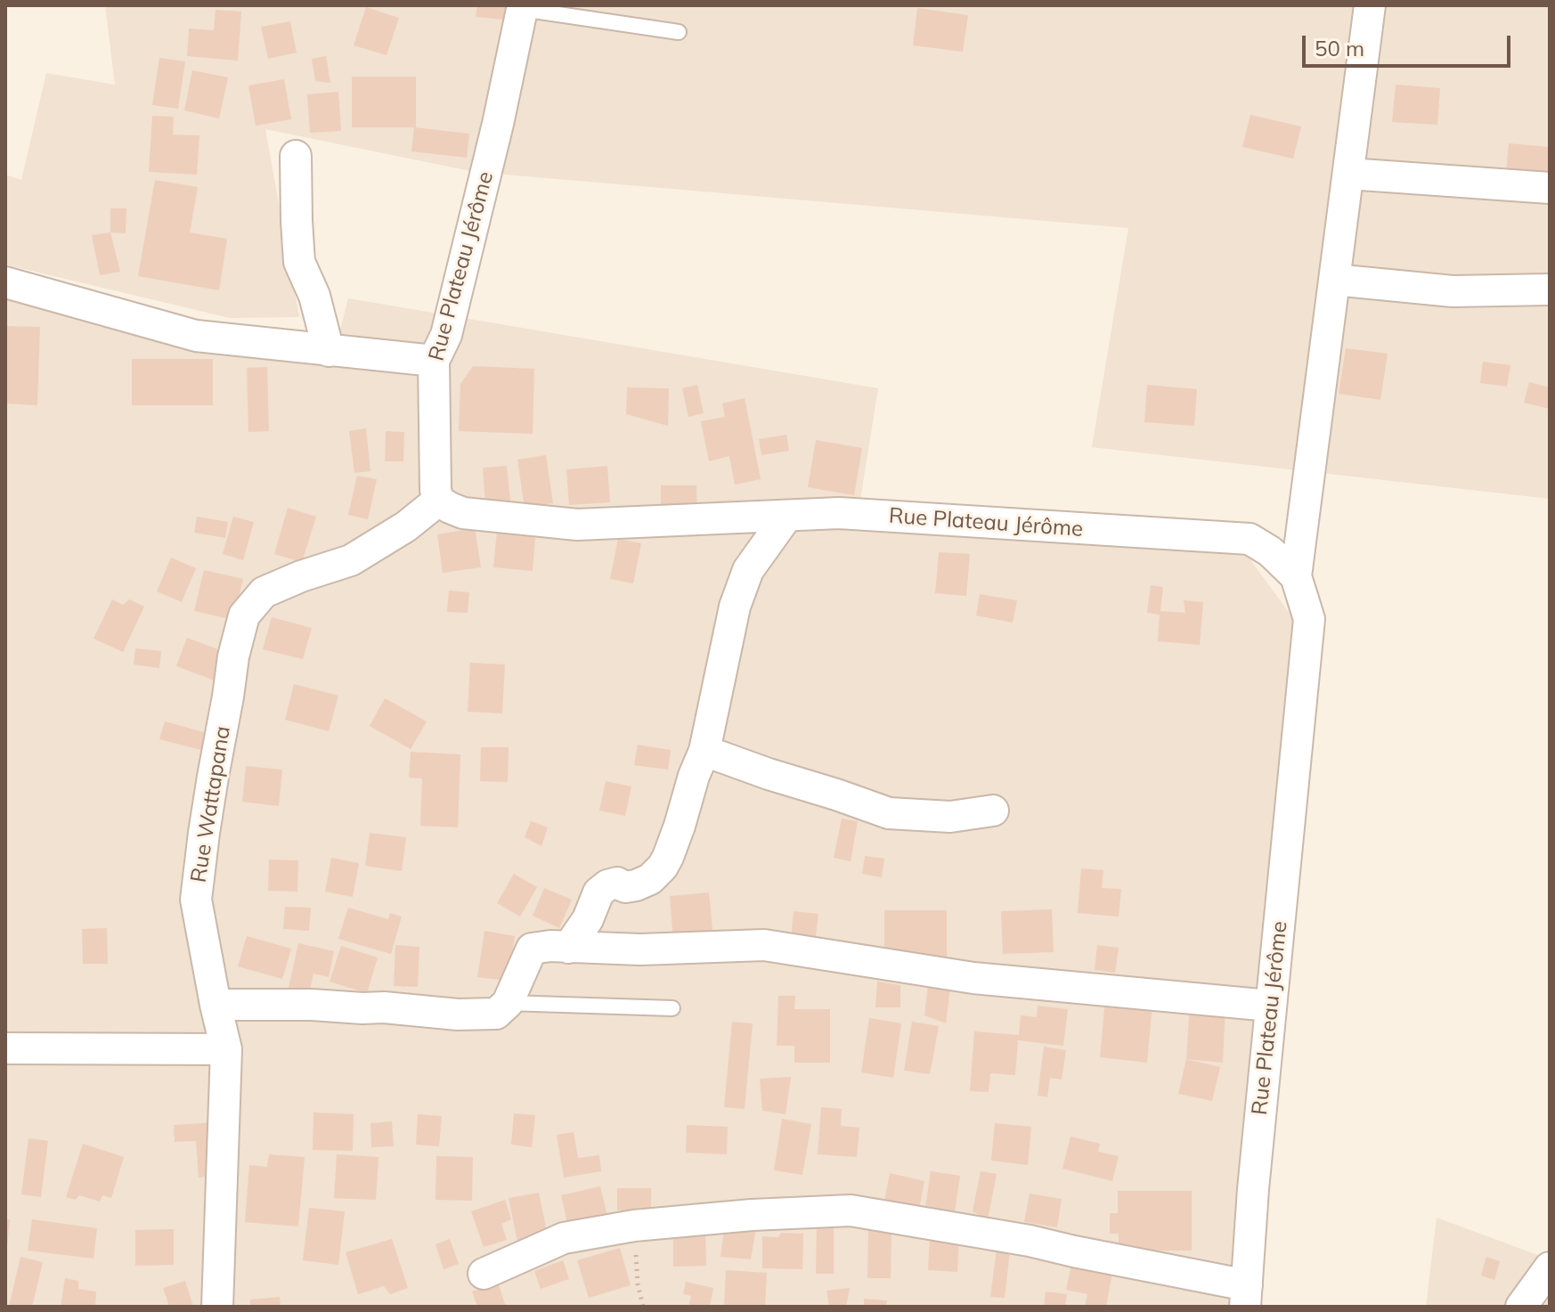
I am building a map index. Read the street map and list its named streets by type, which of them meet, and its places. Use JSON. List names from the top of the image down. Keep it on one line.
{"streets":{"street":["Rue Plateau Jérôme","Rue Wattapana"]},"crossings":[["Rue Plateau Jérôme","Rue Wattapana"]],"scale_bar":"50 m"}
